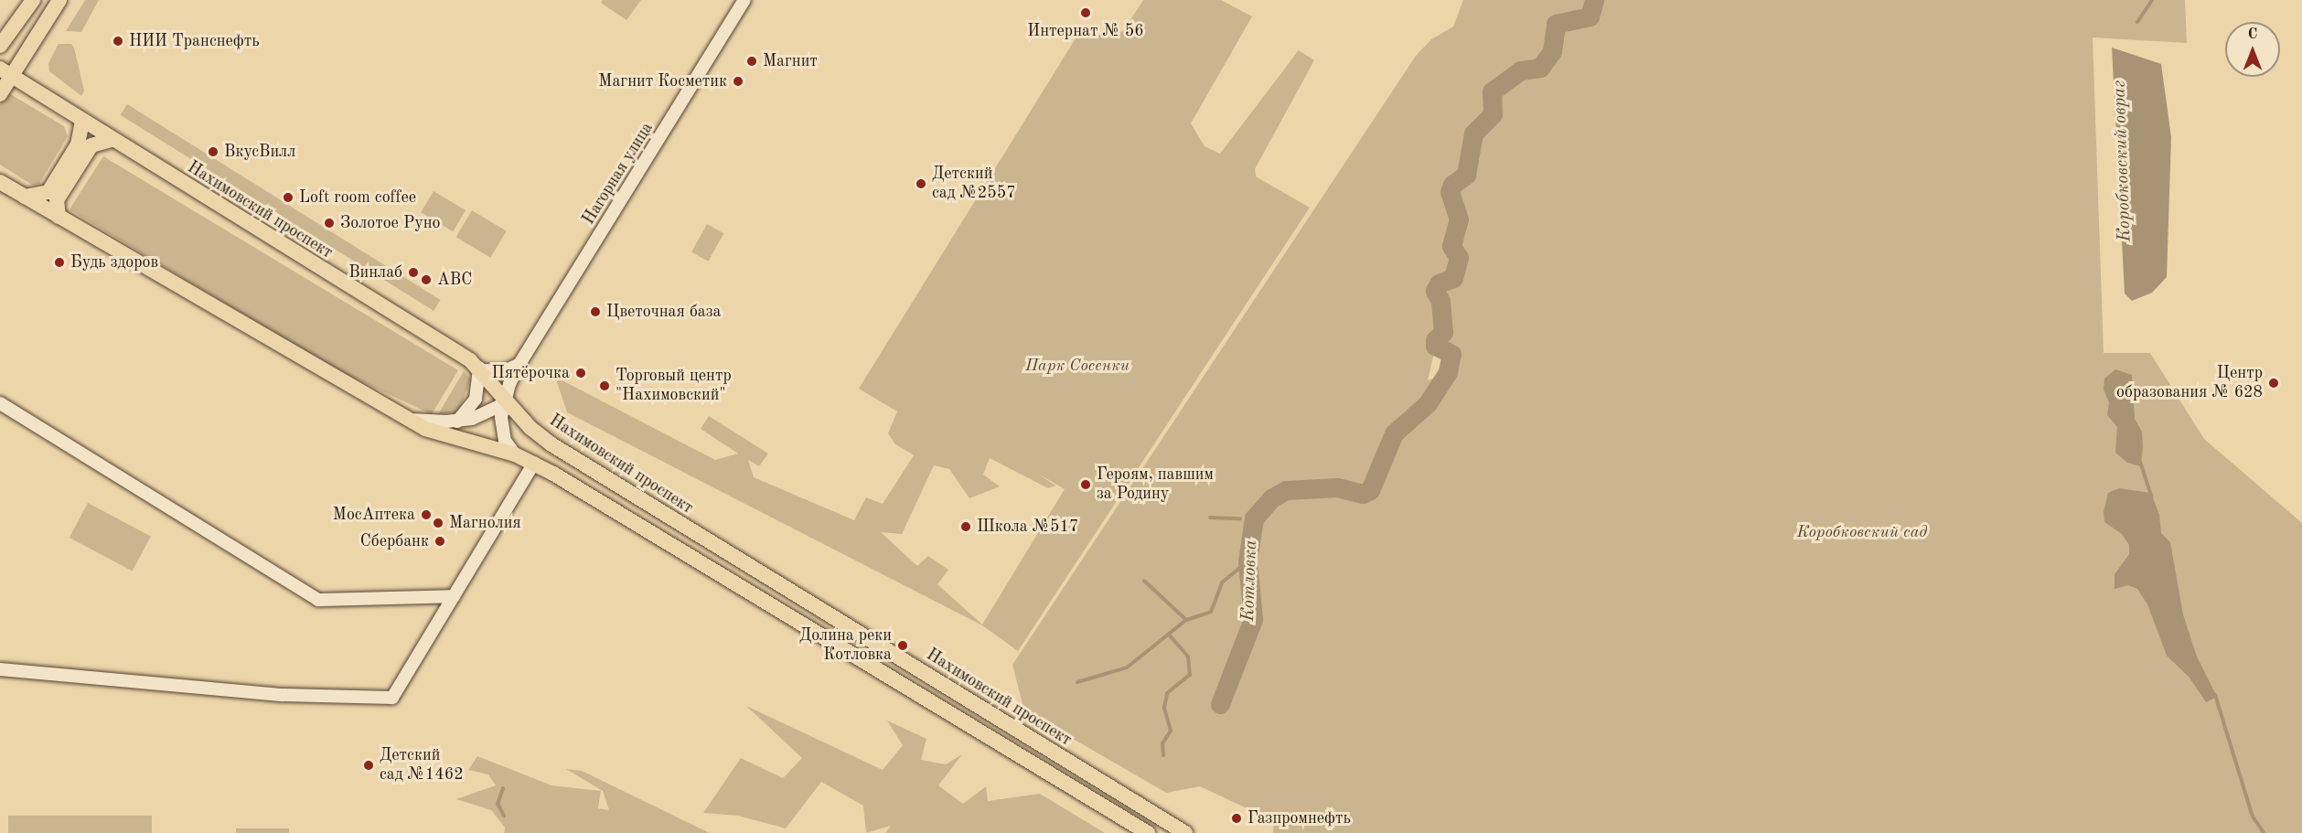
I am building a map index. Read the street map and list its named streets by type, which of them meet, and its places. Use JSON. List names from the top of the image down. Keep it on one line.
{"streets":{"main road":["Нахимовский проспект"],"street":["Нагорная улица"]},"crossings":[["Нагорная улица","Нахимовский проспект"]],"water":["Коробковский овраг","Котловка"],"parks":["Парк Сосенки","Коробковский сад"],"places":["Интернат № 56","НИИ Транснефть","Магнит","Магнит Косметик","ВкусВилл","Детский сад №2557","Loft room coffee","Золотое Руно","Будь здоров","Винлаб","ABC","Цветочная база","Пятёрочка","Центр образования № 628","Торговый центр \"Нахимовский\"","Героям, павшим за Родину","МосАптека","Магнолия","Школа №517","Сбербанк","Долина реки Котловка","Детский сад №1462","Газпромнефть"],"north":"top"}
